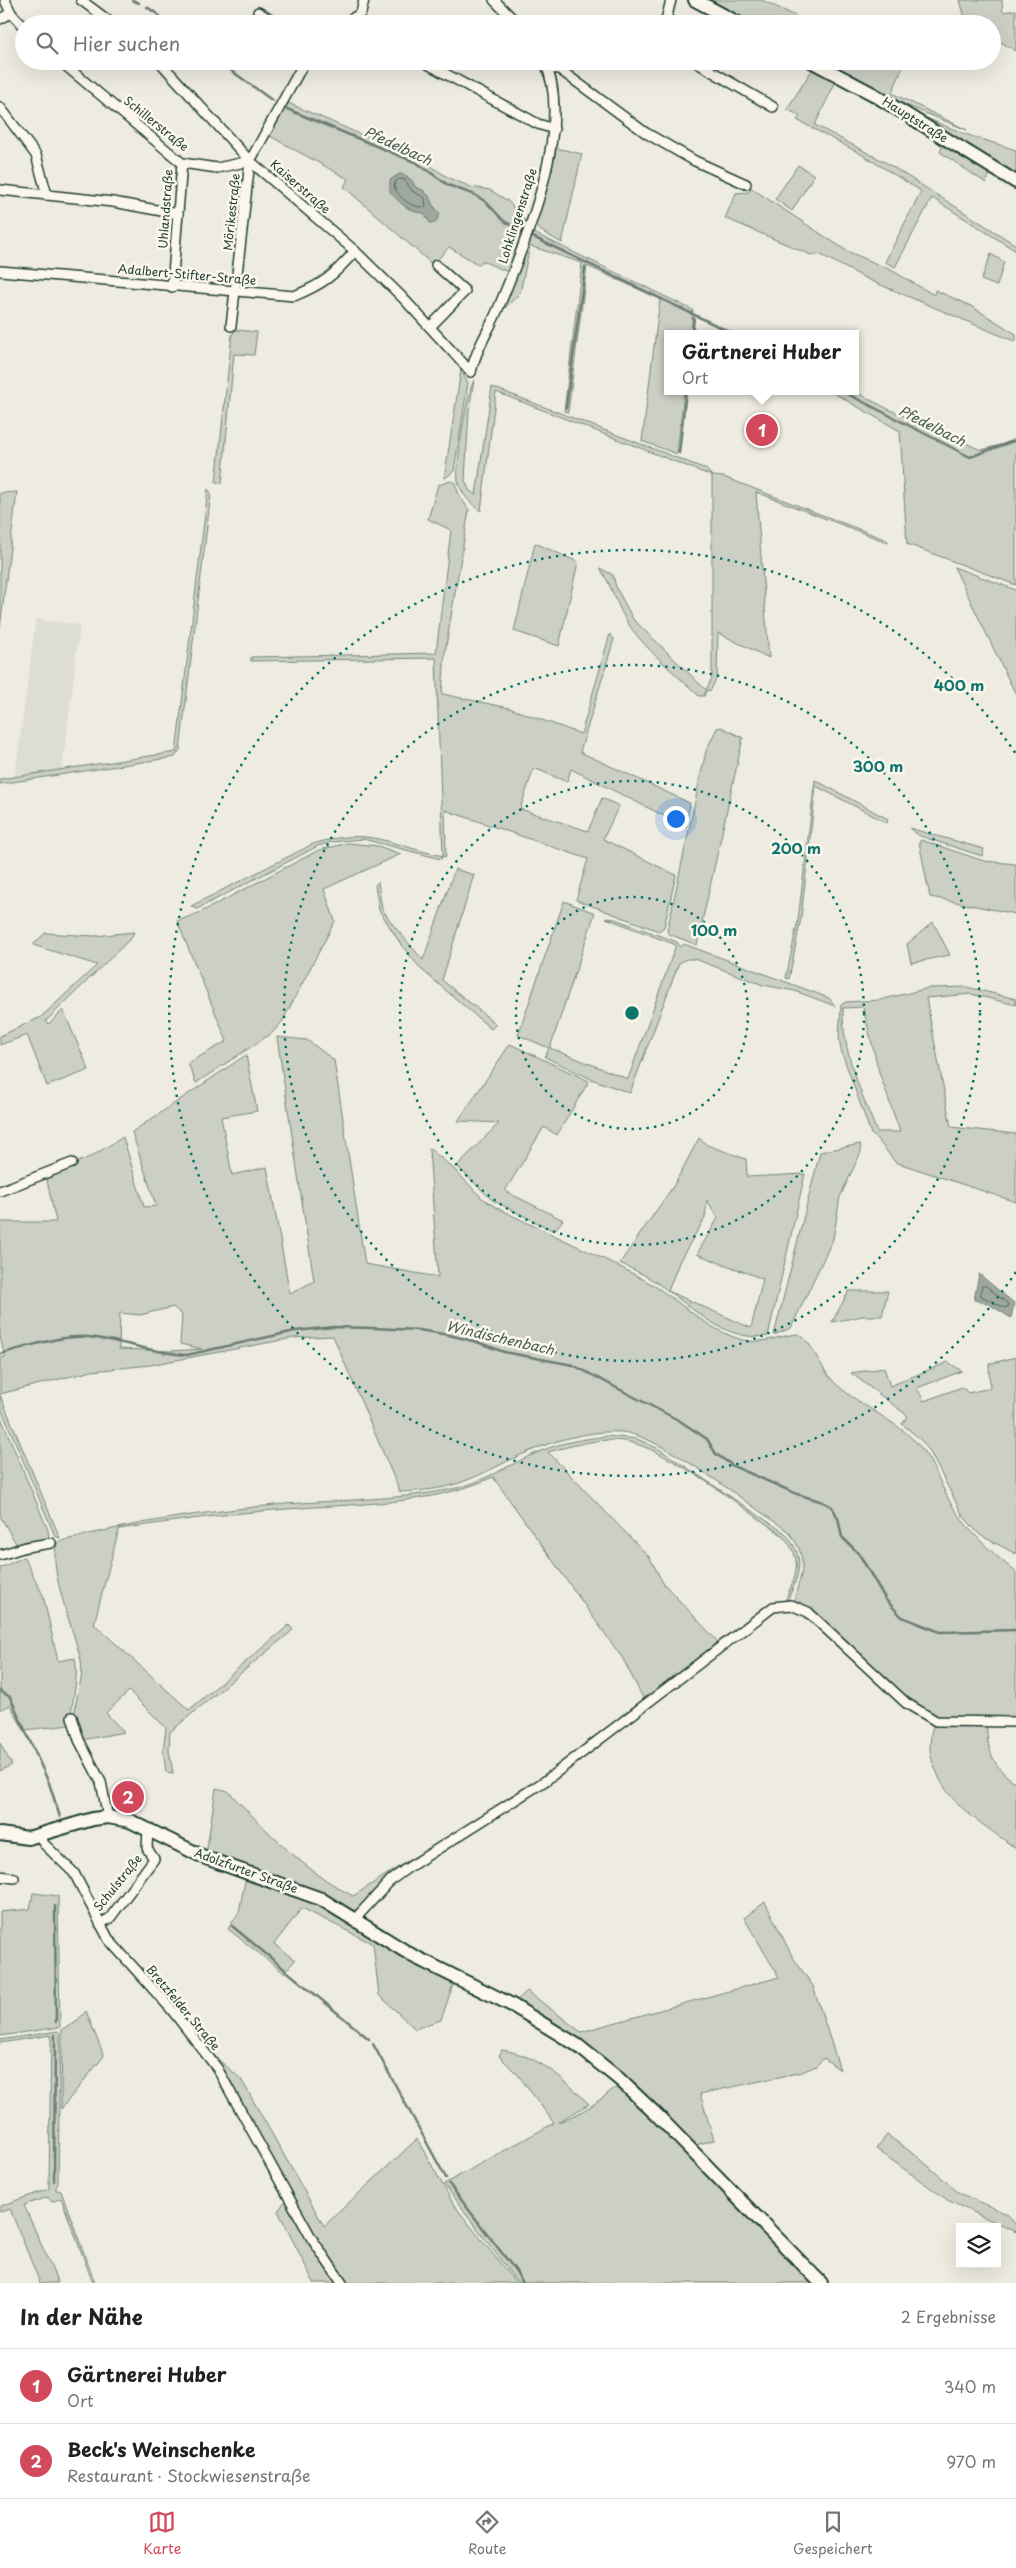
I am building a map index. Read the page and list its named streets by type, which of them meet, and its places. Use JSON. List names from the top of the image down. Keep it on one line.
{"streets":{"main road":["Hauptstraße","Adolzfurter Straße"],"street":["Schillerstraße","Kaiserstraße","Uhlandstraße","Mörikestraße","Lohklingenstraße","Adalbert-Stifter-Straße","Schulstraße","Bretzfelder Straße"]},"crossings":[["Schillerstraße","Kaiserstraße"],["Schillerstraße","Uhlandstraße"],["Schillerstraße","Mörikestraße"],["Kaiserstraße","Mörikestraße"],["Kaiserstraße","Lohklingenstraße"],["Kaiserstraße","Adalbert-Stifter-Straße"],["Uhlandstraße","Adalbert-Stifter-Straße"],["Mörikestraße","Adalbert-Stifter-Straße"],["Adolzfurter Straße","Schulstraße"],["Adolzfurter Straße","Bretzfelder Straße"],["Schulstraße","Bretzfelder Straße"]],"water":["Pfedelbach","Windischenbach"],"page":{"search":"Hier suchen","popup":["Gärtnerei Huber","Ort"],"pins":["1","2"],"heading":["In der Nähe","2 Ergebnisse"],"list":[{"mark":"1","name":"Gärtnerei Huber","note":"Ort","value":"340 m"},{"mark":"2","name":"Beck's Weinschenke","note":"Restaurant · Stockwiesenstraße","value":"970 m"}],"nav":["Karte","Route","Gespeichert"]},"rings":["400 m","300 m","200 m","100 m"]}
